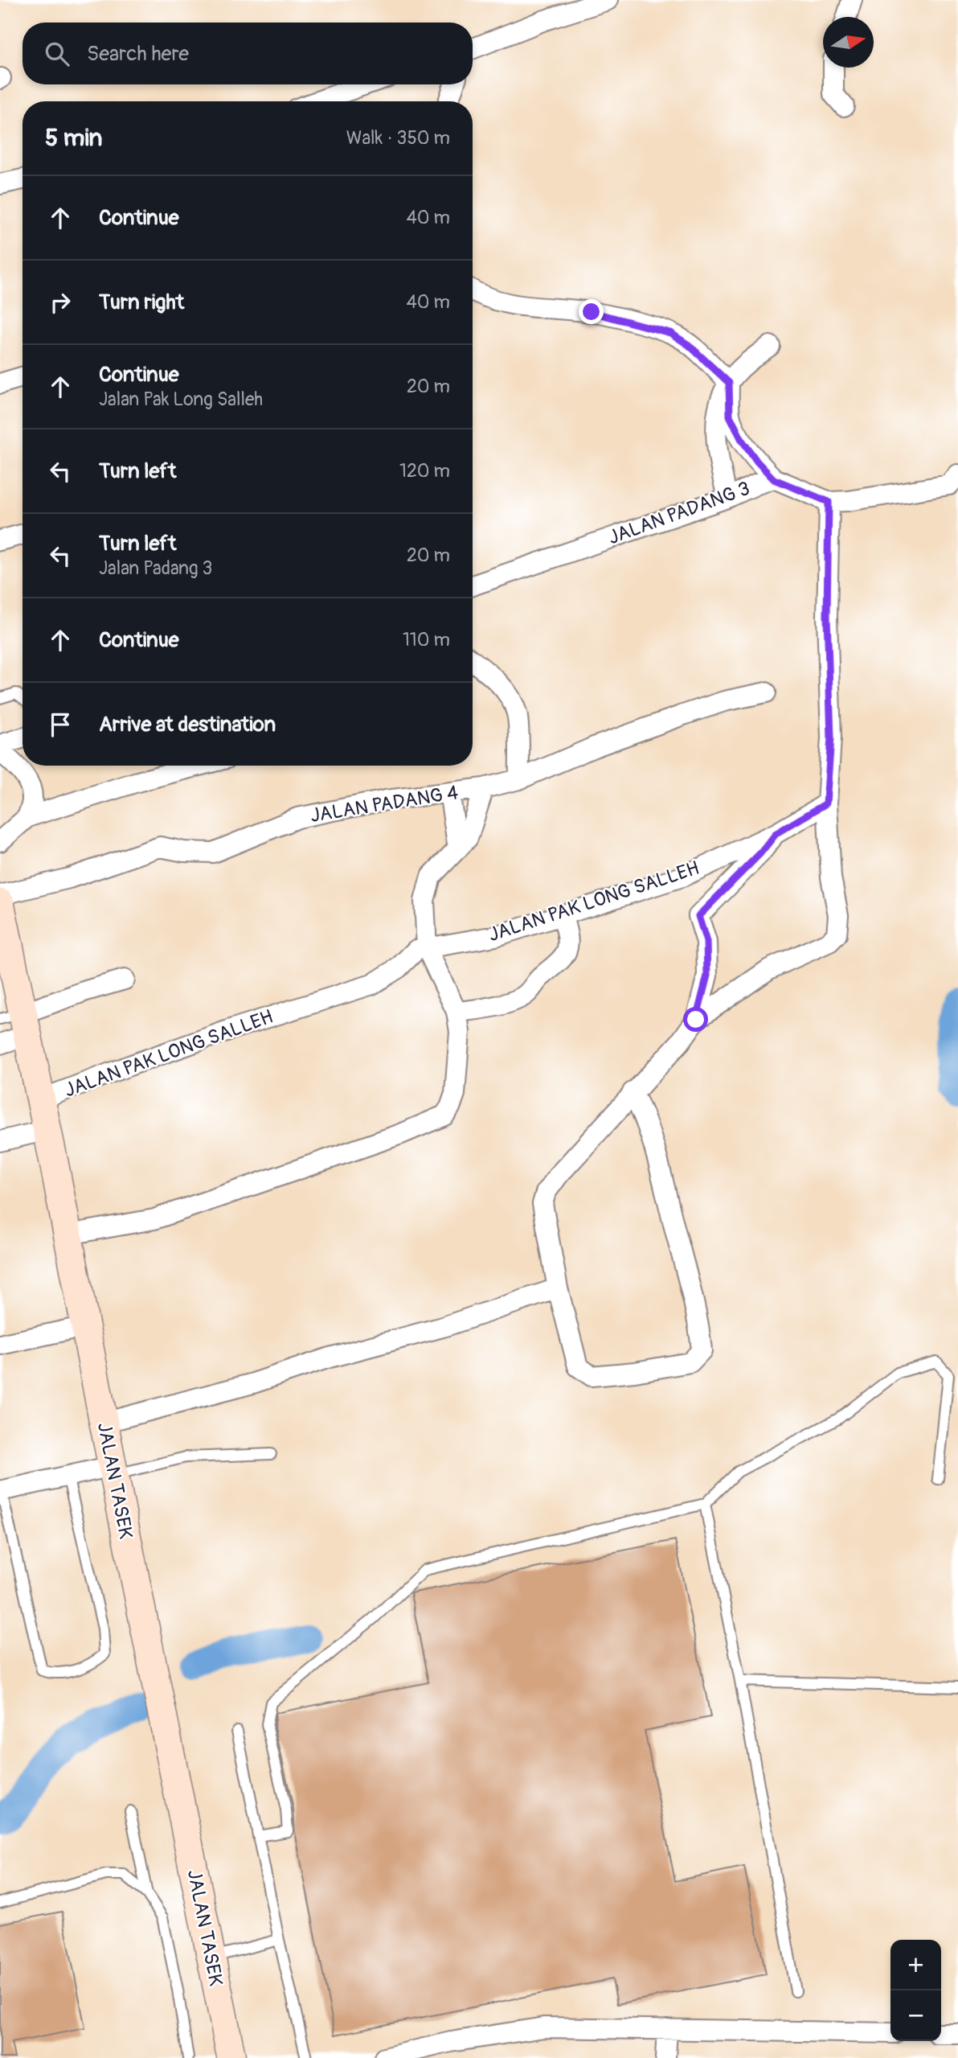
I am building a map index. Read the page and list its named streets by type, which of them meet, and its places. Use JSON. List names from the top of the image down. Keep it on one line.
{"streets":{"main road":["JALAN TASEK"],"street":["JALAN PADANG 3","JALAN PADANG 4","JALAN PAK LONG SALLEH"]},"crossings":[["JALAN PAK LONG SALLEH","JALAN TASEK"]],"north":"right","page":{"search":"Search here","heading":["5 min","Walk · 350 m"],"list":[["Continue","40 m"],["Turn right","40 m"],["Continue","Jalan Pak Long Salleh","20 m"],["Turn left","120 m"],["Turn left","Jalan Padang 3","20 m"],["Continue","110 m"],"Arrive at destination"],"map_buttons":["+","−"]}}
